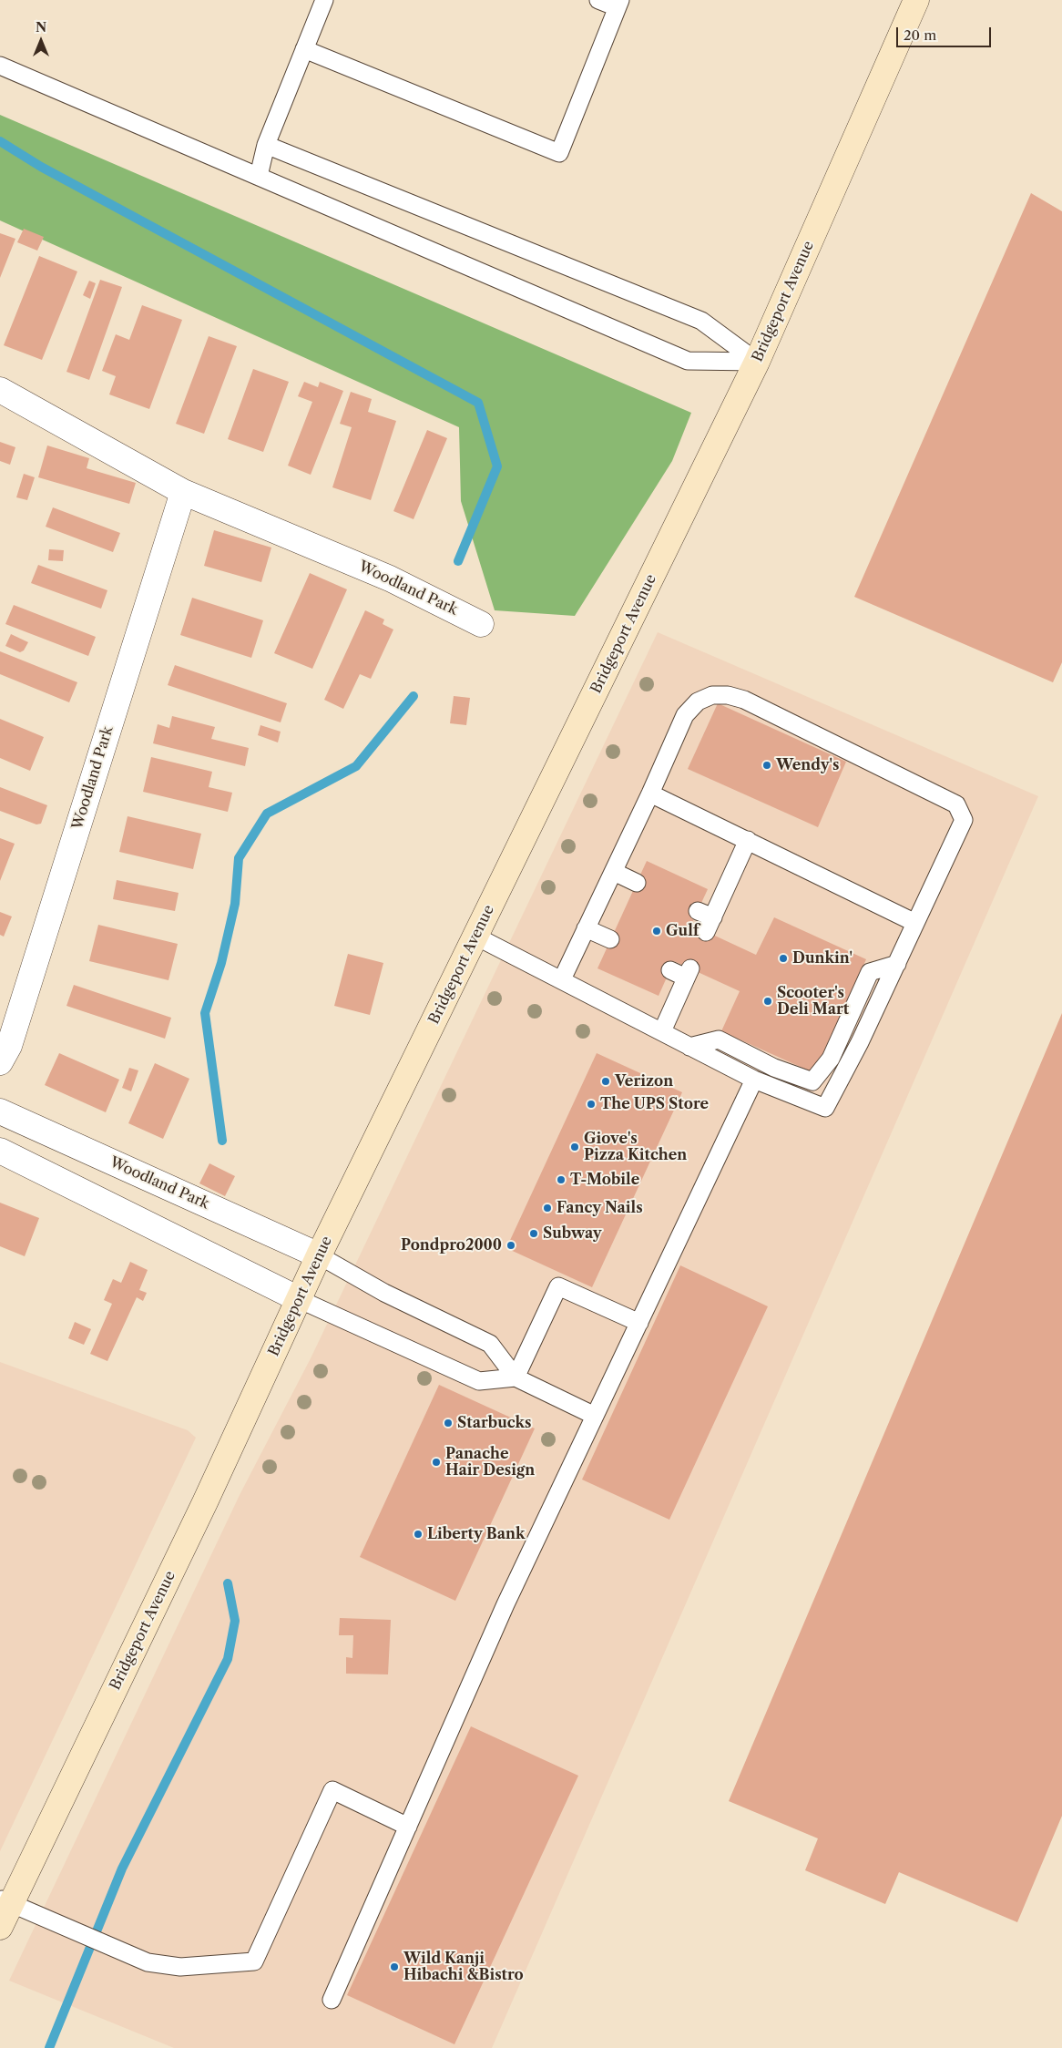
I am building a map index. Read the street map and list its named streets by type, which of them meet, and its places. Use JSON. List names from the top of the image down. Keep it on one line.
{"streets":{"main road":["Bridgeport Avenue"],"street":["Woodland Park"]},"crossings":[["Bridgeport Avenue","Woodland Park"]],"places":["Wendy's","Gulf","Dunkin'","Scooter's Deli Mart","Verizon","The UPS Store","Giove's Pizza Kitchen","T-Mobile","Fancy Nails","Subway","Pondpro2000","Starbucks","Panache Hair Design","Liberty Bank","Wild Kanji Hibachi &Bistro"],"scale_bar":"20 m","north":"top"}
